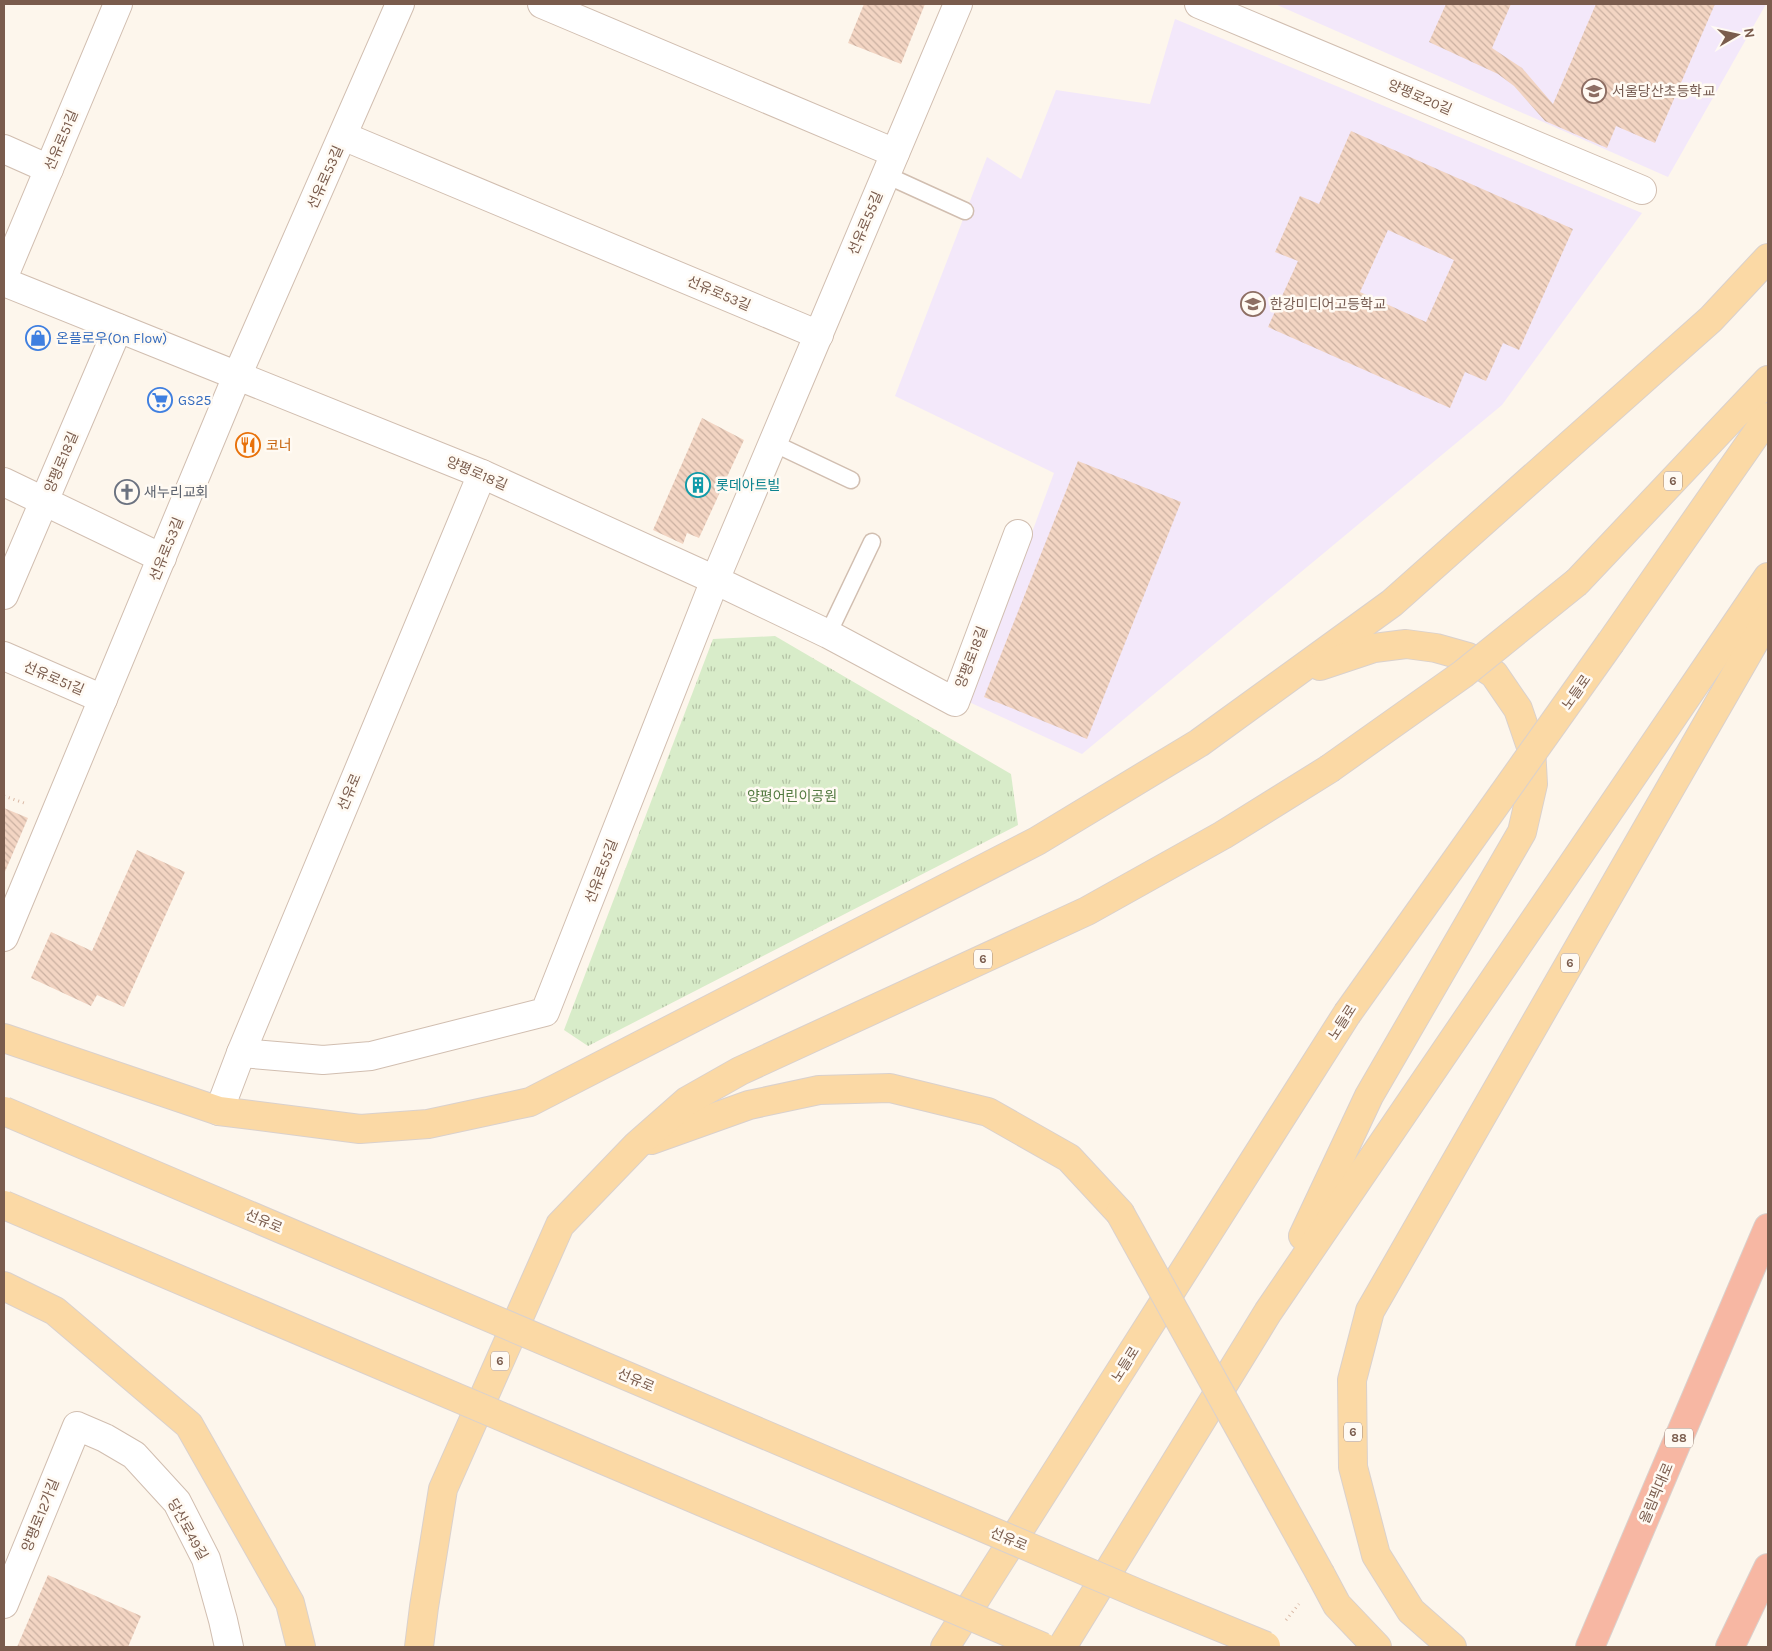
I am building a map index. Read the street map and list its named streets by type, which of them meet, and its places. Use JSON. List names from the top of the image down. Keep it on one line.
{"streets":{"highway":["88","올림픽대로"],"main road":["6","노들로","선유로"],"street":["양평로20길","선유로51길","선유로53길","선유로55길","양평로18길","양평로12가길","당산로49길"]},"crossings":[["선유로51길","선유로53길"],["선유로53길","선유로55길"],["선유로53길","양평로18길"],["선유로55길","양평로18길"],["선유로55길","선유로"],["양평로18길","선유로"],["양평로12가길","당산로49길"]],"parks":["양평어린이공원"],"places":{"school or university":["서울당산초등학교","한강미디어고등학교"],"shop":["온플로우(On Flow)"],"supermarket":["GS25"],"restaurant":["코너"],"building":["롯데아트빌"],"church":["새누리교회"]},"north":"right"}
